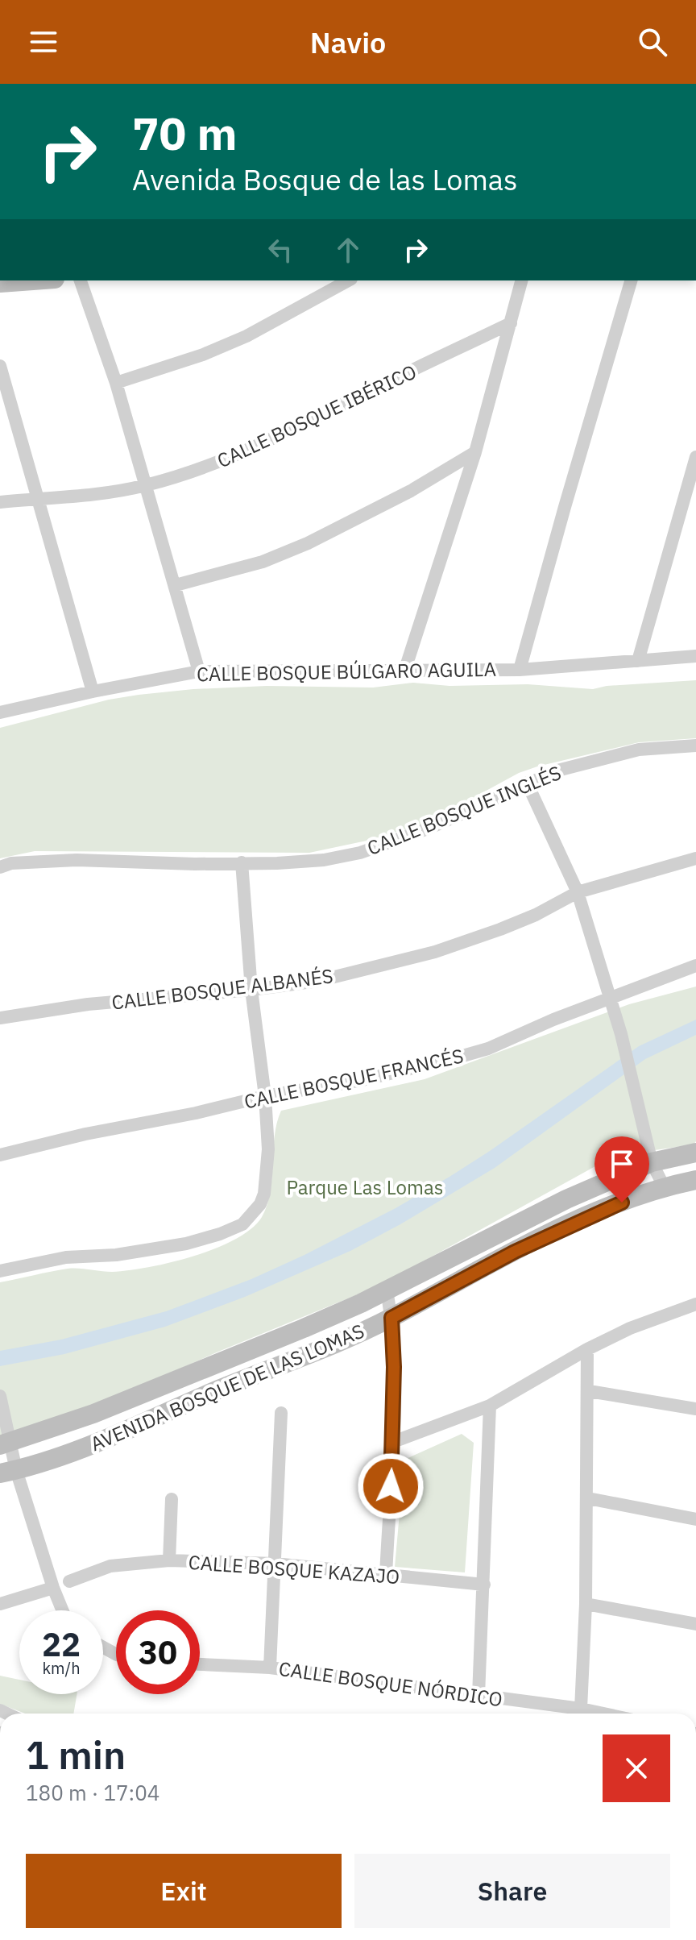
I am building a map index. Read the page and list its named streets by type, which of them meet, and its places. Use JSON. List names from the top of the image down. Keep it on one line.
{"streets":{"street":["CALLE BOSQUE IBÉRICO","CALLE BOSQUE BÚLGARO AGUILA","CALLE BOSQUE INGLÉS","CALLE BOSQUE ALBANÉS","CALLE BOSQUE FRANCÉS","AVENIDA BOSQUE DE LAS LOMAS","CALLE BOSQUE KAZAJO","CALLE BOSQUE NÓRDICO"]},"parks":["Parque Las Lomas"],"page":{"header":"Navio","turn":["70 m","Avenida Bosque de las Lomas"],"speed":"22 km/h","limit":"30","heading":["1 min","180 m · 17:04"],"buttons":["Exit","Share"]}}
